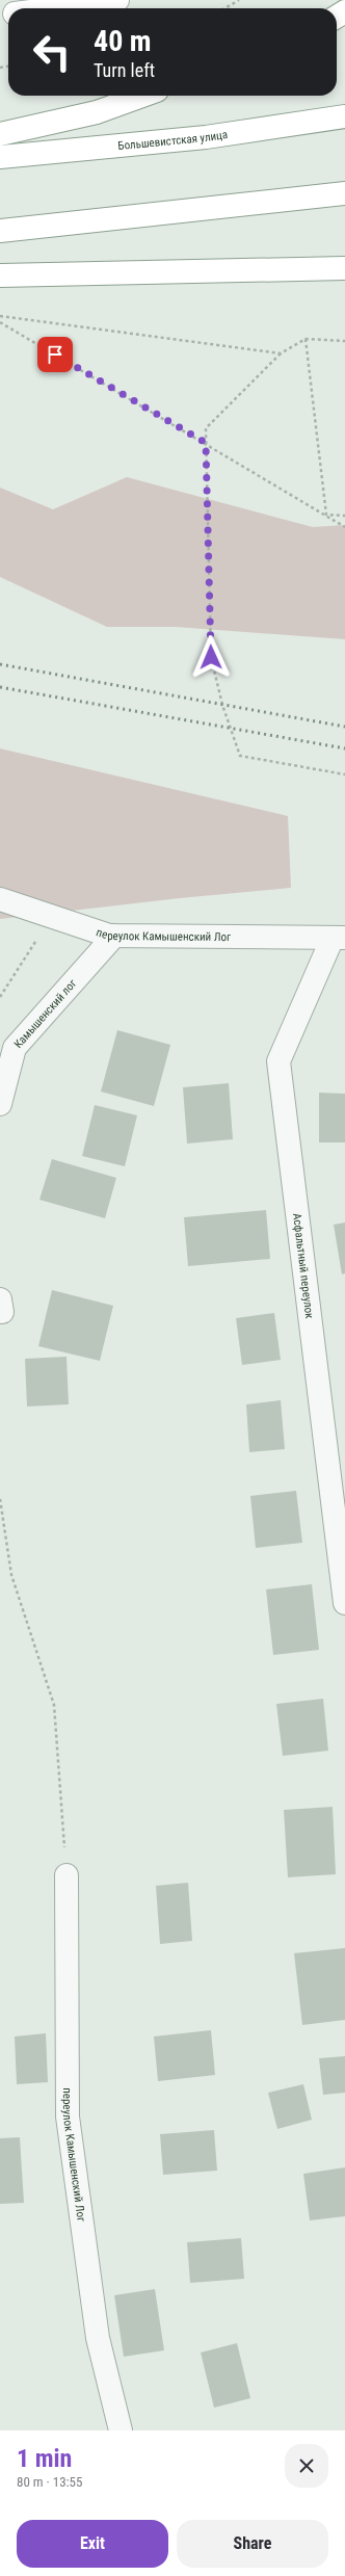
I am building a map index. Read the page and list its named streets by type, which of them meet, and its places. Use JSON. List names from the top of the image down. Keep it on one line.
{"streets":{"main road":["Большевистская улица"],"street":["переулок Камышенский Лог","Камышенский лог","Асфальтный переулок"]},"crossings":[["переулок Камышенский Лог","Камышенский лог"],["переулок Камышенский Лог","Асфальтный переулок"]],"page":{"turn":["40 m","Turn left"],"heading":["1 min","80 m · 13:55"],"buttons":["Exit","Share"]}}
